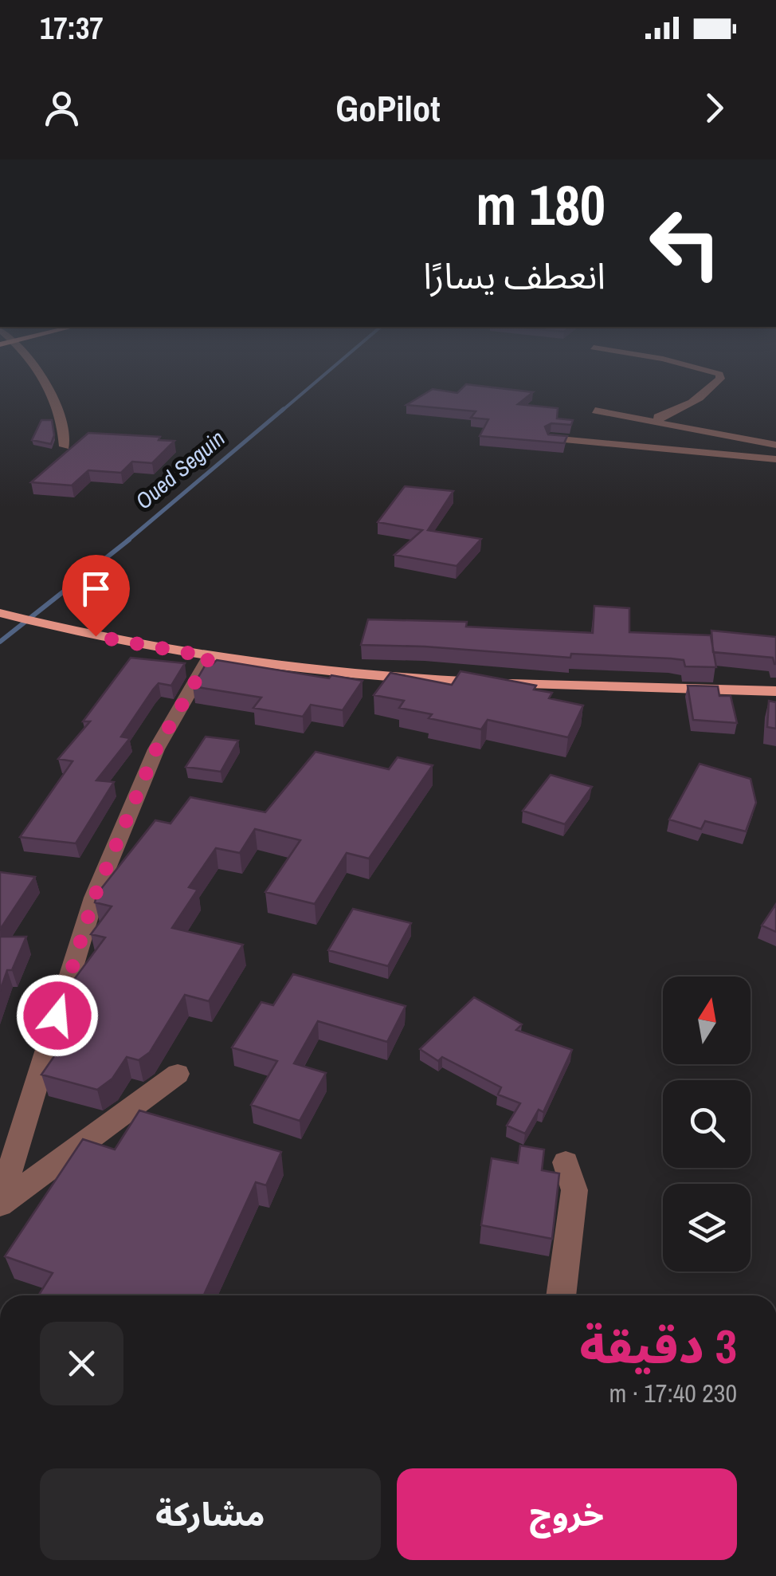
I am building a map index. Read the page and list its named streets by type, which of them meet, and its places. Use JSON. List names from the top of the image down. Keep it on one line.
{"water":["Oued Seguin"],"north":"top","page":{"status":"17:37","header":"GoPilot","turn":["180 m","انعطف يسارًا"],"heading":["3 دقيقة","230 m · 17:40"],"buttons":["خروج","مشاركة"]}}
